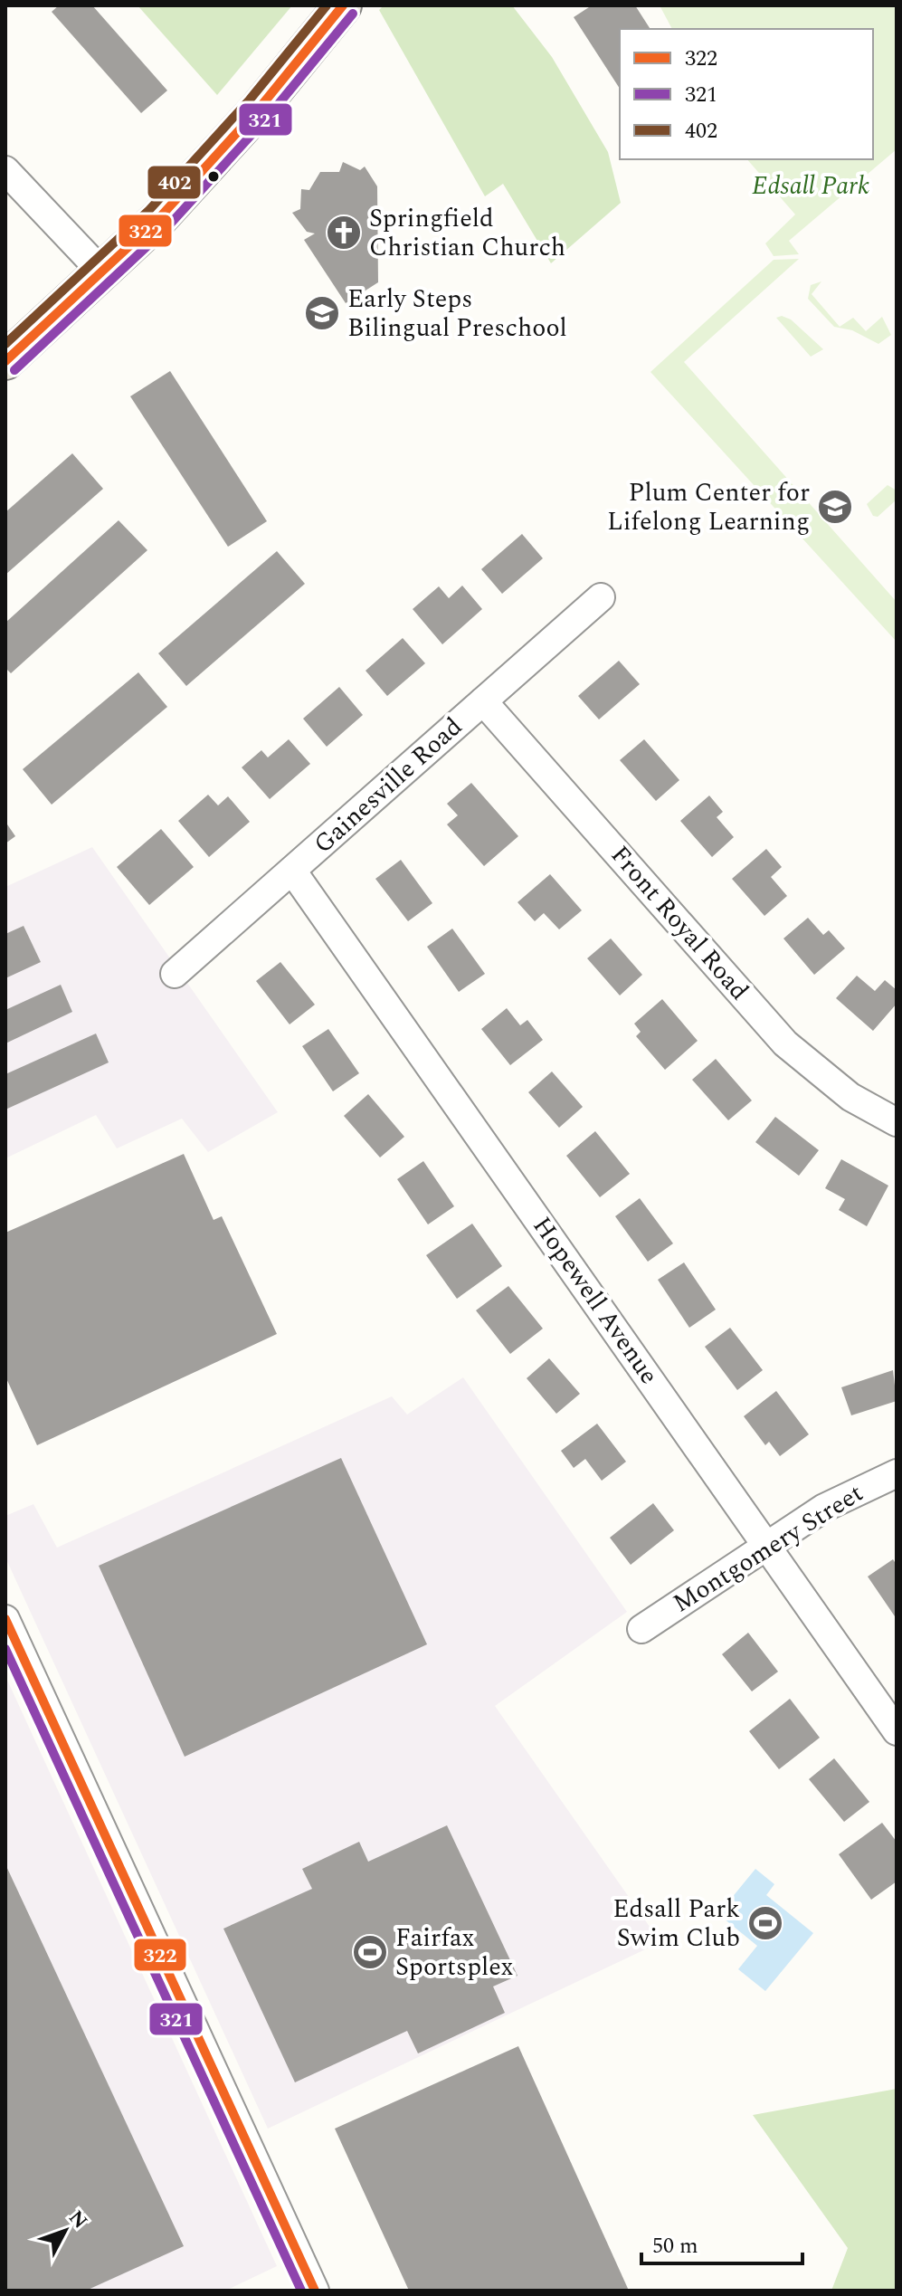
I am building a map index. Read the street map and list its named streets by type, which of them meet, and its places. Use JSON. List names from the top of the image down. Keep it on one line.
{"streets":{"street":["Gainesville Road","Front Royal Road","Hopewell Avenue","Montgomery Street"]},"crossings":[["Gainesville Road","Front Royal Road"],["Gainesville Road","Hopewell Avenue"],["Hopewell Avenue","Montgomery Street"]],"parks":["Edsall Park"],"places":{"church":["Springfield Christian Church"],"school or university":["Early Steps Bilingual Preschool","Plum Center for Lifelong Learning"],"sports":["Edsall Park Swim Club","Fairfax Sportsplex"]},"lines":["transit line 322","transit line 402","transit line 321"],"legend":["322","321","402"],"scale_bar":"50 m","north":"top right"}
